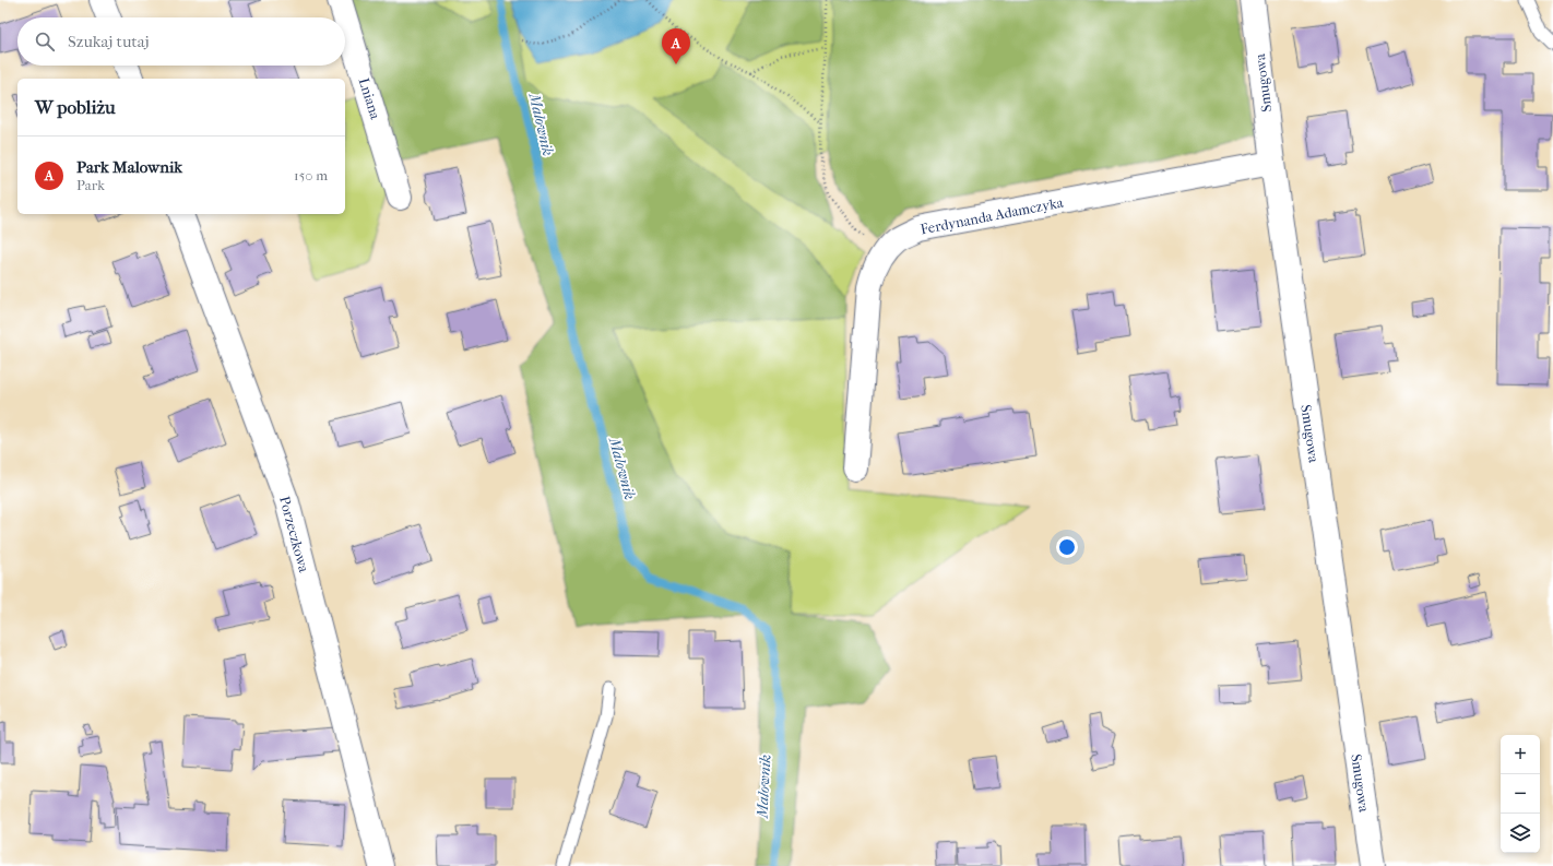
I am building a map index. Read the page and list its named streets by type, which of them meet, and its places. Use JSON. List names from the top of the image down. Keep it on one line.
{"streets":{"street":["Smugowa","Lniana","Ferdynanda Adamczyka","Porzeczkowa"]},"crossings":[["Smugowa","Ferdynanda Adamczyka"]],"water":["Malownik"],"page":{"search":"Szukaj tutaj","pins":"A","heading":"W pobliżu","list":[{"mark":"A","name":"Park Malownik","note":"Park","value":"150 m"}],"map_buttons":["+","−"]}}
